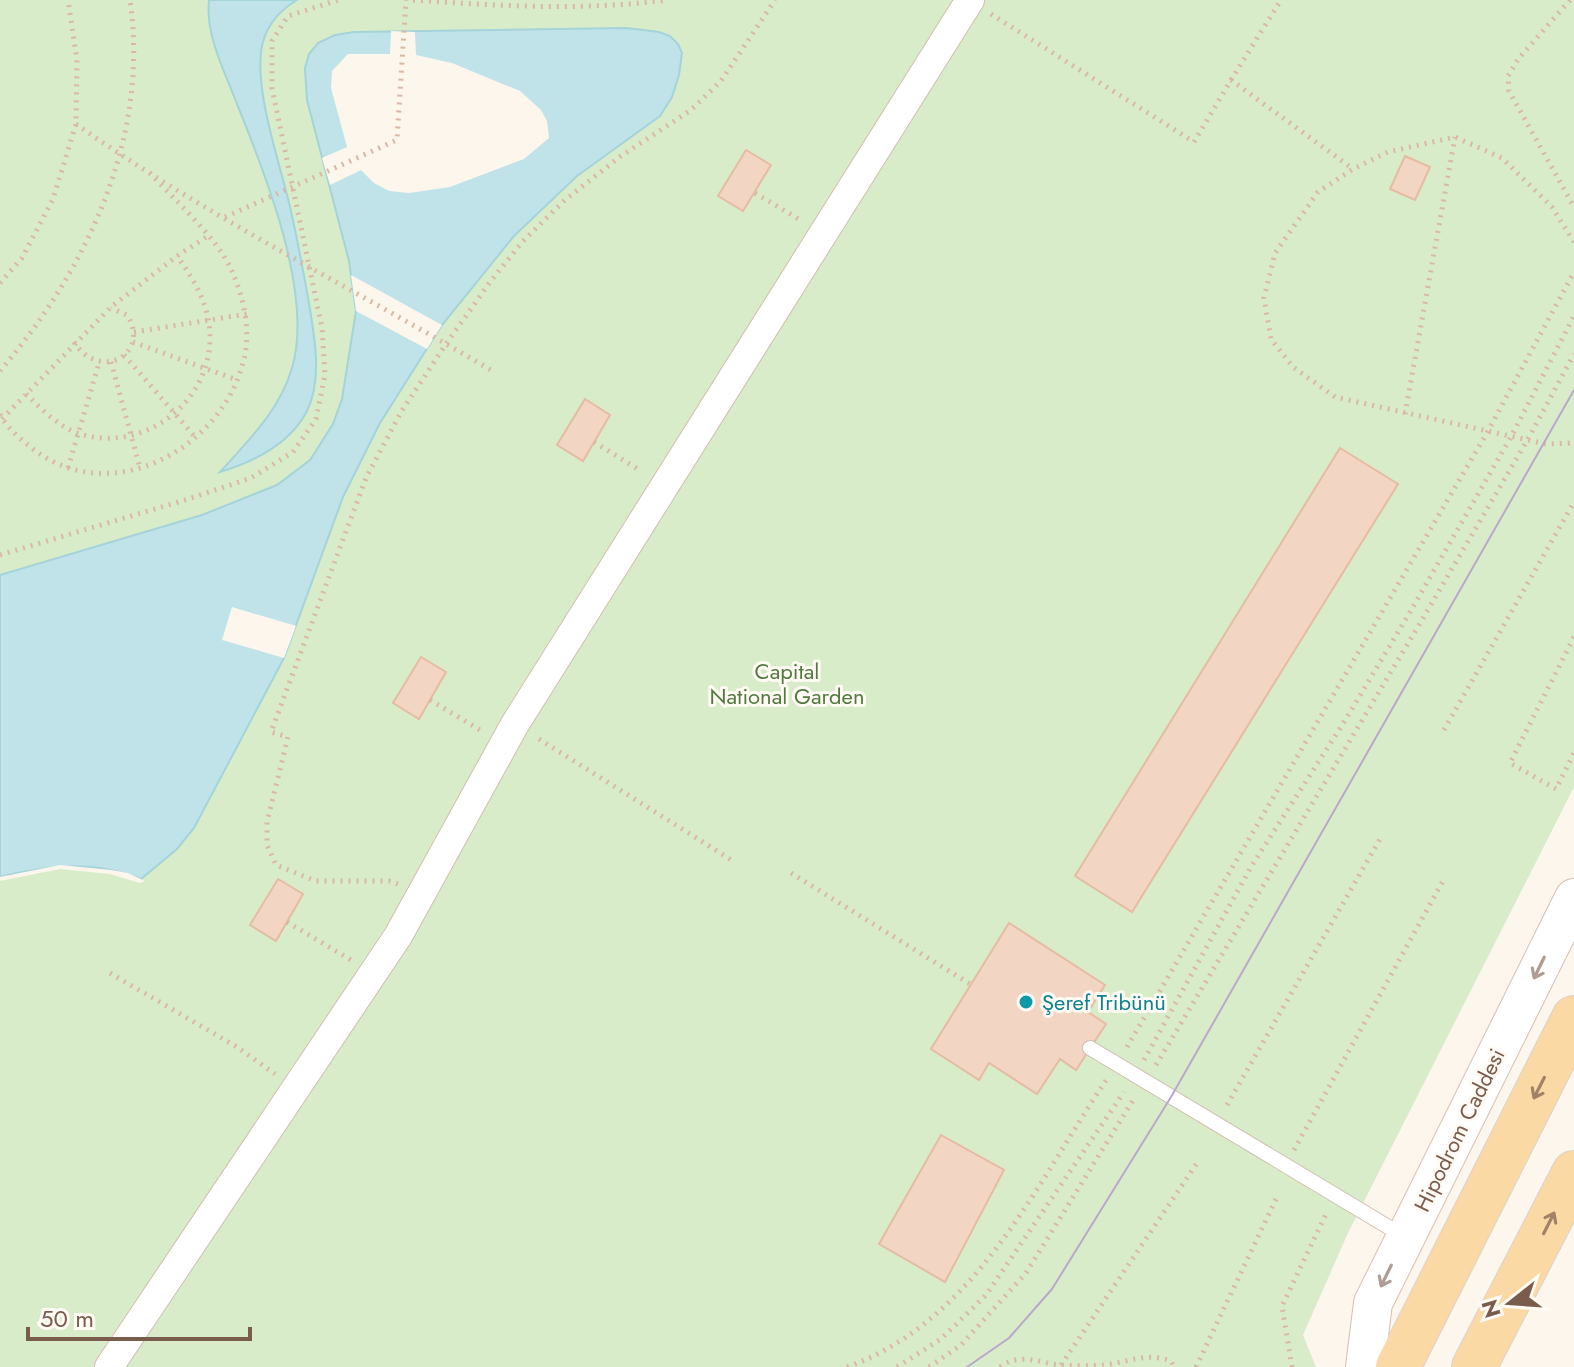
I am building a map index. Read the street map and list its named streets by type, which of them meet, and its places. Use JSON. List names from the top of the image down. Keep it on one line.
{"streets":{"street":["Hipodrom Caddesi"]},"one_way":["Hipodrom Caddesi"],"parks":["Capital National Garden"],"places":["Şeref Tribünü"],"scale_bar":"50 m","north":"left"}
